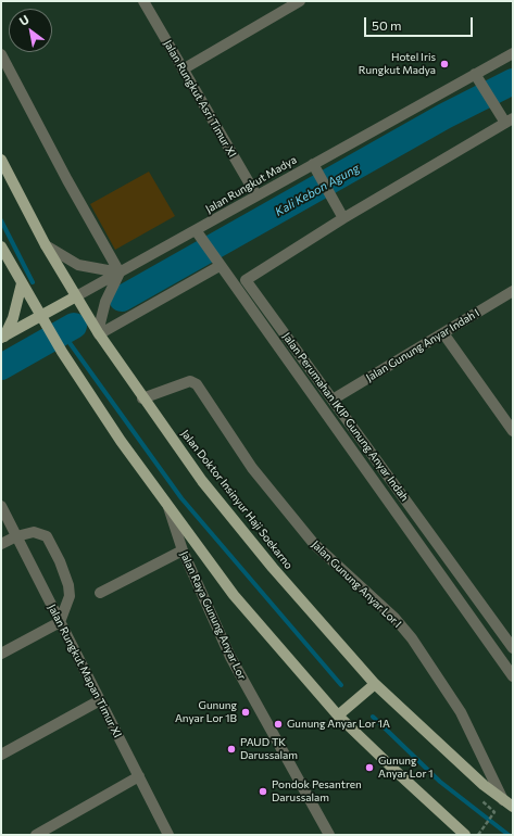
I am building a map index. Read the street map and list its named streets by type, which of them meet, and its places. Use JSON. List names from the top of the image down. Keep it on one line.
{"streets":{"main road":["Jalan Rungkut Madya","Jalan Doktor Insinyur Haji Soekarno"],"street":["Jalan Rungkut Asri Timur XI","Jalan Gunung Anyar Indah I","Jalan Perumahan IKIP Gunung Anyar Indah","Jalan Gunung Anyar Lor I","Jalan Raya Gunung Anyar Lor","Jalan Rungkut Mapan Timur XI"]},"crossings":[["Jalan Rungkut Asri Timur XI","Jalan Rungkut Madya"],["Jalan Rungkut Madya","Jalan Perumahan IKIP Gunung Anyar Indah"],["Jalan Rungkut Madya","Jalan Doktor Insinyur Haji Soekarno"],["Jalan Gunung Anyar Indah I","Jalan Perumahan IKIP Gunung Anyar Indah"],["Jalan Doktor Insinyur Haji Soekarno","Jalan Gunung Anyar Lor I"]],"water":["Kali Kebon Agung"],"places":["Hotel Iris Rungkut Madya","Gunung Anyar Lor 1B","Gunung Anyar Lor 1A","PAUD TK Darussalam","Gunung Anyar Lor 1","Pondok Pesantren Darussalam"],"scale_bar":"50 m","north":"top left"}
